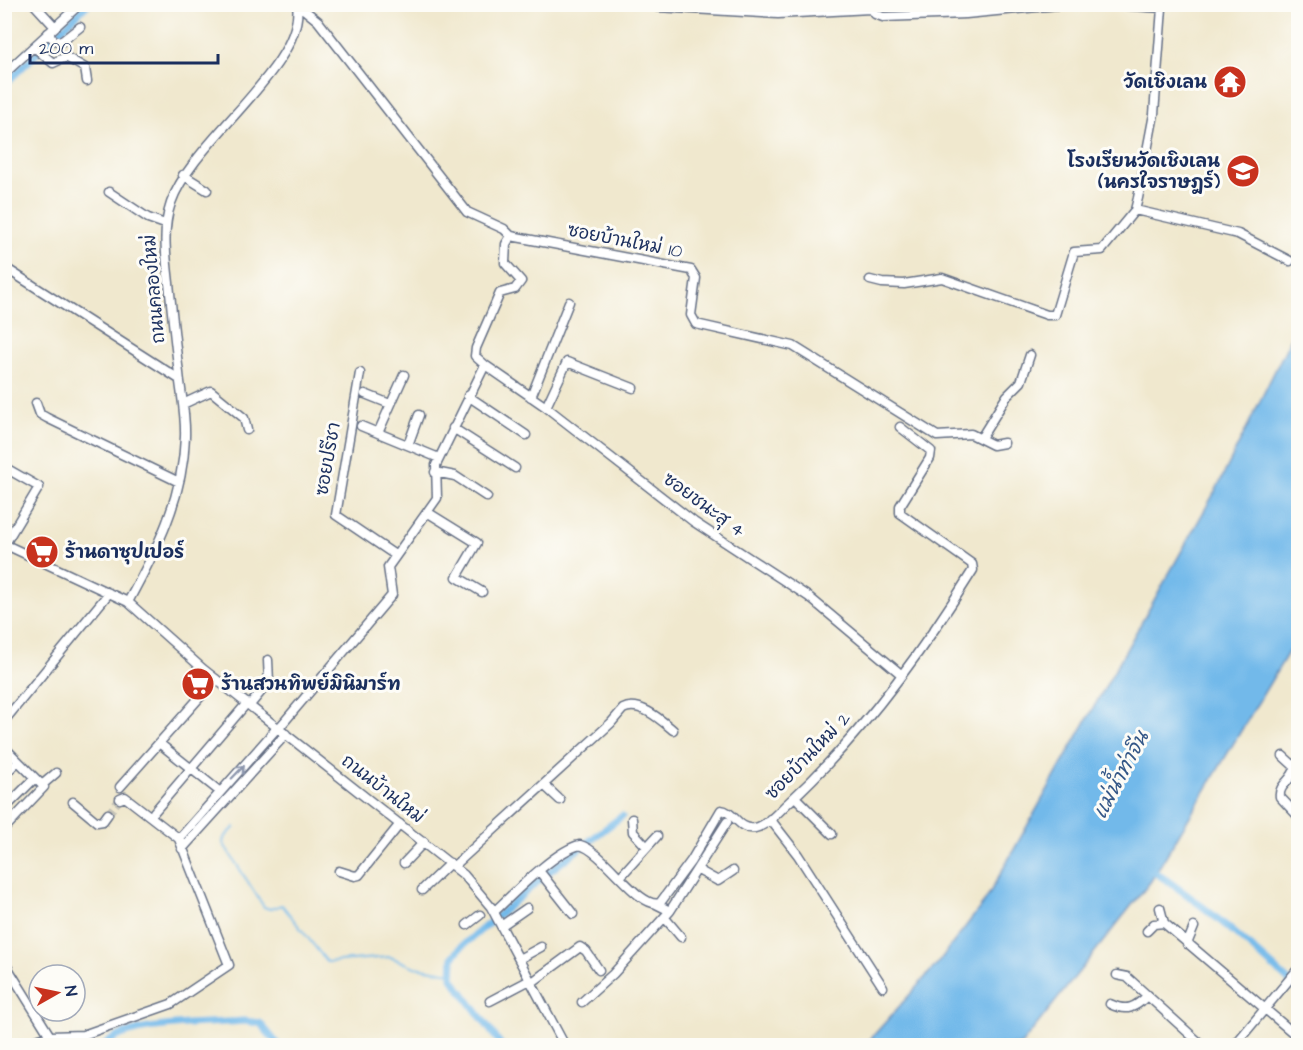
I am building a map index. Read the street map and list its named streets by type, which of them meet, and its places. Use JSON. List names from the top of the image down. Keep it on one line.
{"streets":{"street":["ซอยบ้านใหม่ 10","ถนนคลองใหม่","ซอยปรีชา","ซอยชนะสุ 4","ซอยบ้านใหม่ 2","ถนนบ้านใหม่"]},"crossings":[["ซอยบ้านใหม่ 10","ถนนคลองใหม่"],["ถนนคลองใหม่","ถนนบ้านใหม่"],["ซอยชนะสุ 4","ซอยบ้านใหม่ 2"]],"water":["แม่น้ำท่าจีน"],"places":{"temple":["วัดเชิงเลน"],"school or university":["โรงเรียนวัดเชิงเลน (นครใจราษฎร์)"],"supermarket":["ร้านดาซุปเปอร์","ร้านสวนทิพย์มินิมาร์ท"]},"scale_bar":"200 m","north":"right"}
